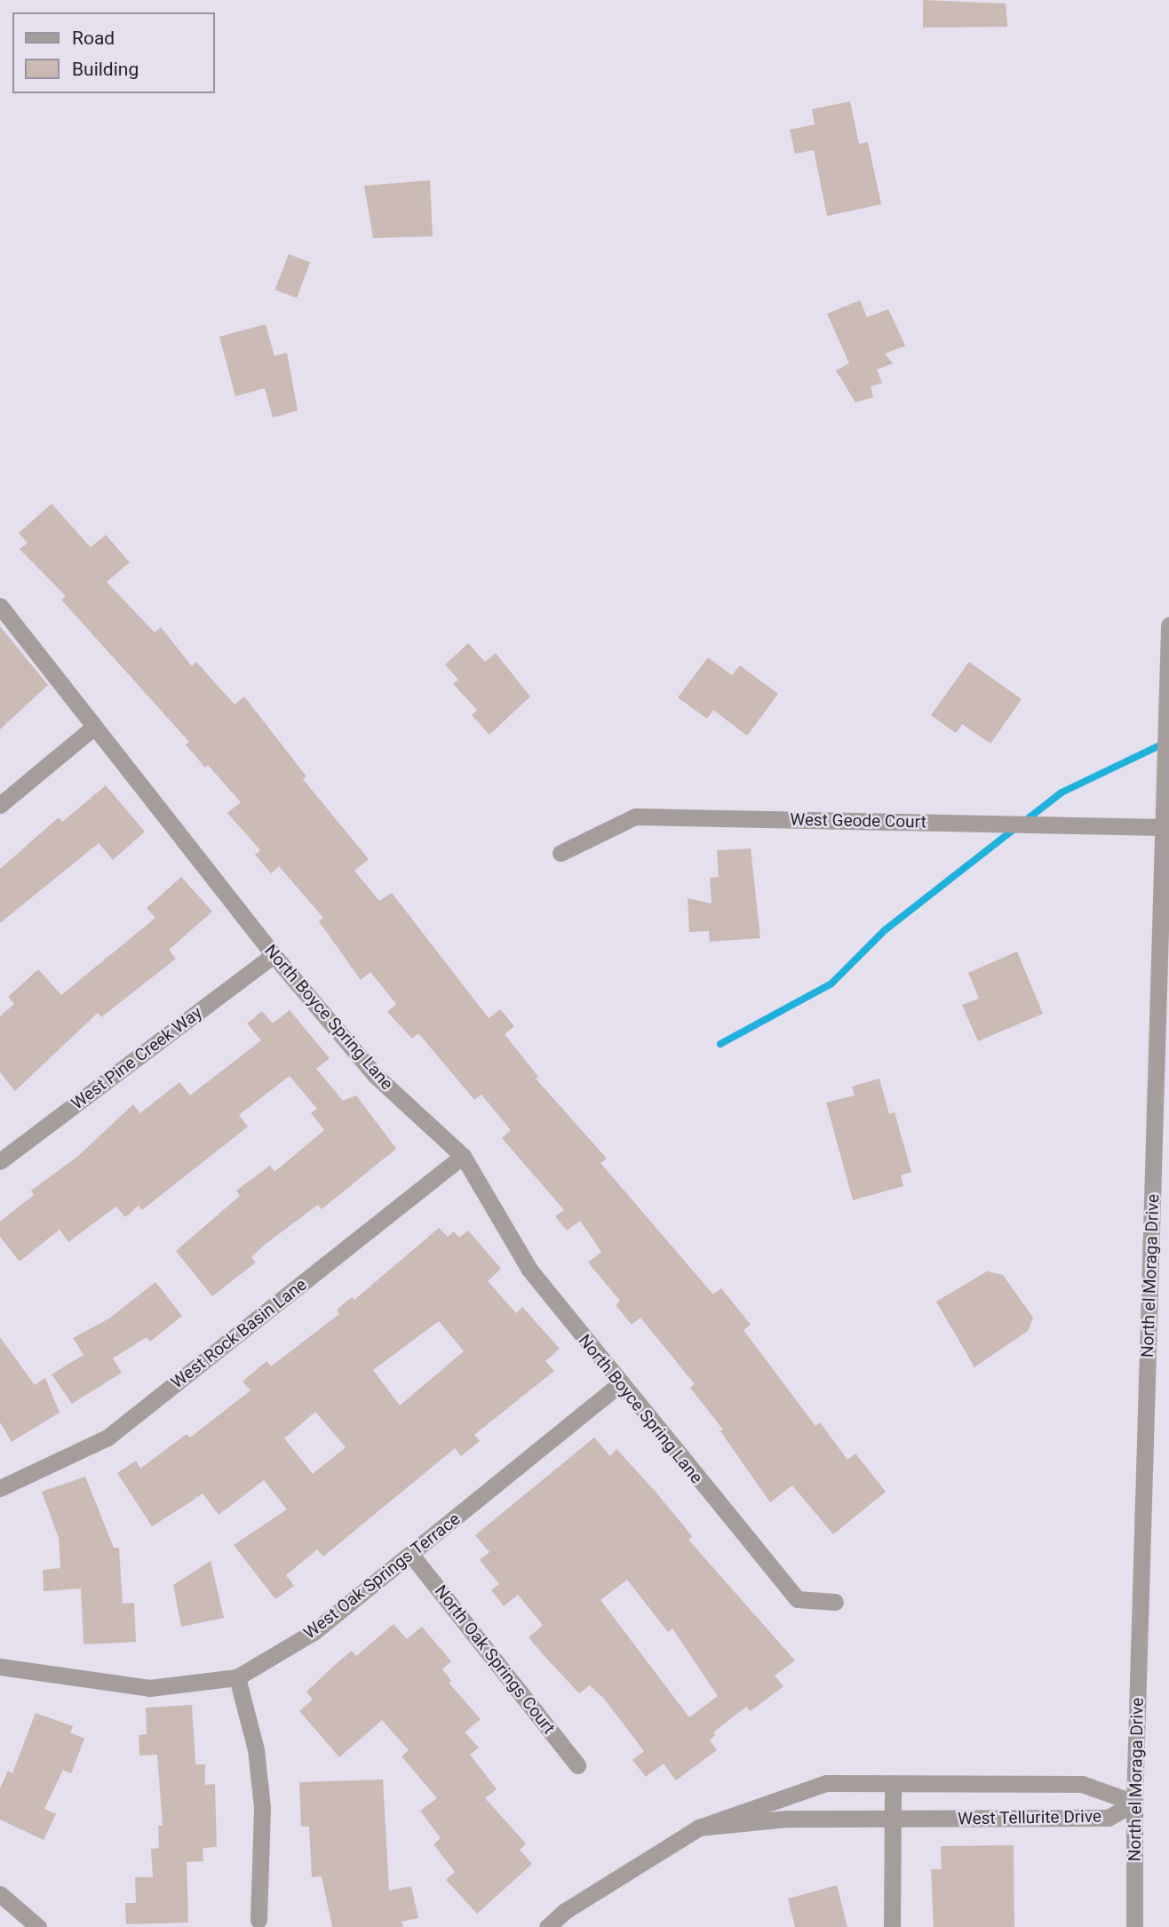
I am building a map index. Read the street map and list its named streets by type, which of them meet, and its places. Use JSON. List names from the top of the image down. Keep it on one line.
{"streets":{"street":["West Geode Court","North Boyce Spring Lane","West Pine Creek Way","North el Moraga Drive","West Rock Basin Lane","West Oak Springs Terrace","North Oak Springs Court","West Tellurite Drive"]},"crossings":[["West Geode Court","North el Moraga Drive"],["North Boyce Spring Lane","West Pine Creek Way"],["North Boyce Spring Lane","West Rock Basin Lane"],["North Boyce Spring Lane","West Oak Springs Terrace"],["North el Moraga Drive","West Tellurite Drive"],["West Oak Springs Terrace","North Oak Springs Court"]],"legend":["Road","Building"]}
